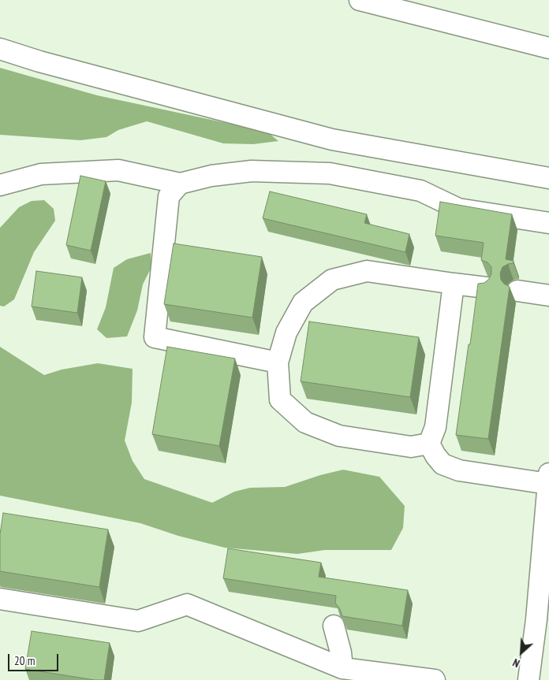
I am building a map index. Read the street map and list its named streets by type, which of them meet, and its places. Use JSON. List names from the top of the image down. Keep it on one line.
{"scale_bar":"20 m","north":"bottom left"}
